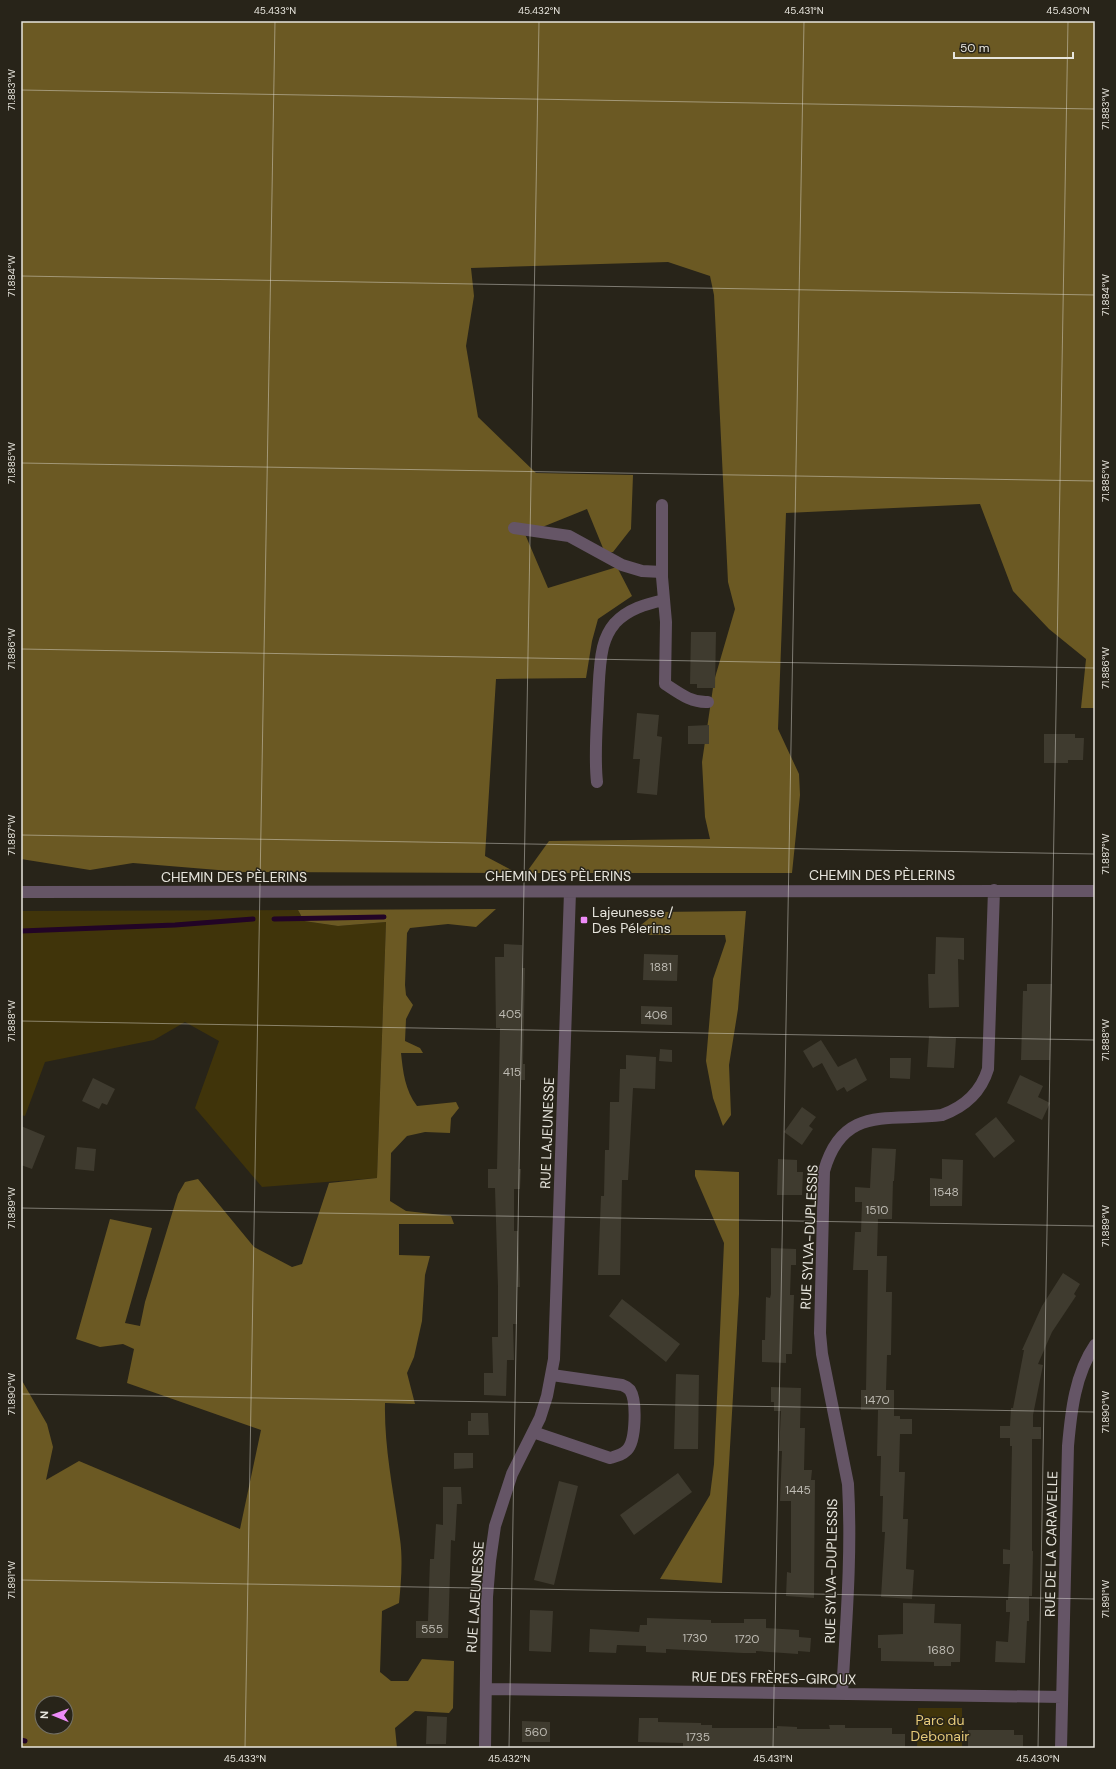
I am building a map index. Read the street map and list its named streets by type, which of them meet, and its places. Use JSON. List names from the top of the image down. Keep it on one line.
{"streets":{"street":["CHEMIN DES PÈLERINS","RUE LAJEUNESSE","RUE SYLVA-DUPLESSIS","RUE DE LA CARAVELLE","RUE DES FRÈRES-GIROUX"]},"crossings":[["CHEMIN DES PÈLERINS","RUE LAJEUNESSE"],["CHEMIN DES PÈLERINS","RUE SYLVA-DUPLESSIS"],["RUE LAJEUNESSE","RUE DES FRÈRES-GIROUX"],["RUE SYLVA-DUPLESSIS","RUE DES FRÈRES-GIROUX"],["RUE DE LA CARAVELLE","RUE DES FRÈRES-GIROUX"]],"parks":["Parc du Debonair"],"places":{"transit":["Lajeunesse / Des Pélerins"]},"house_numbers":["1881","405","406","415","1548","1510","1470","1445","555","1730","1720","1680","560","1735"],"scale_bar":"50 m","north":"left","coordinates":["45.433°N","45.432°N","45.431°N","45.430°N","71.883°W","71.884°W","71.885°W","71.886°W","71.887°W","71.888°W","71.889°W","71.890°W","71.891°W"]}
